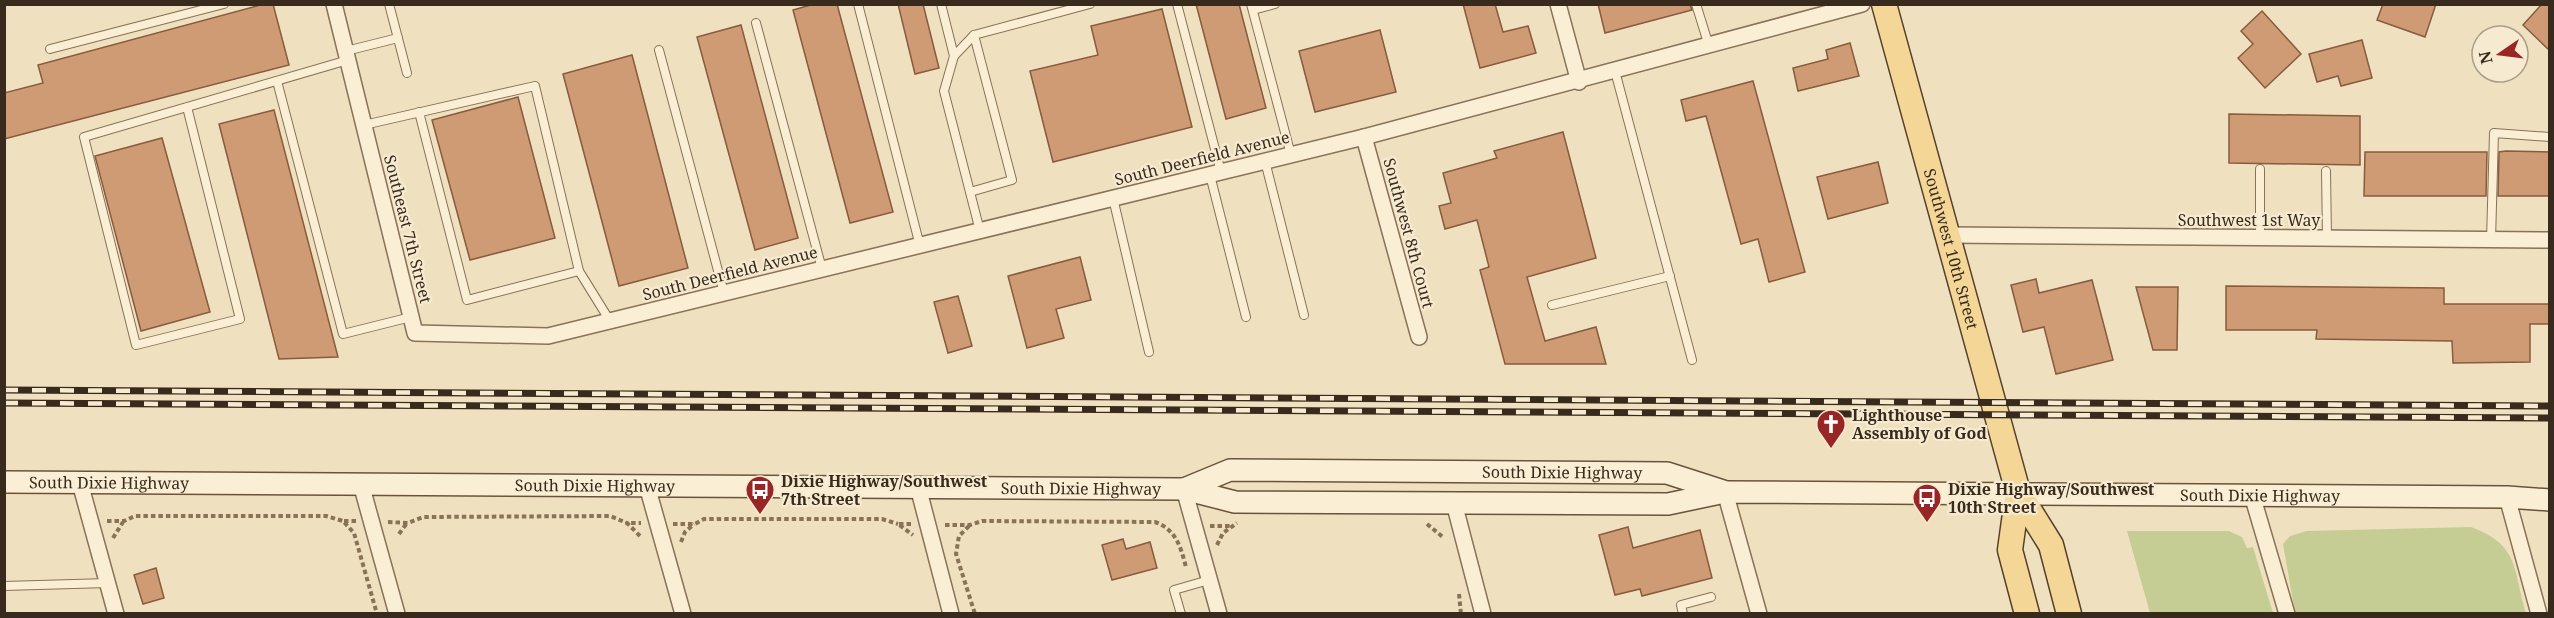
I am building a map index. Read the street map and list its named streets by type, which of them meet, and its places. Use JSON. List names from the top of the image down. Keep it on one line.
{"streets":{"main road":["Southwest 10th Street","South Dixie Highway"],"street":["South Deerfield Avenue","Southwest 1st Way","Southeast 7th Street","Southwest 8th Court"]},"crossings":[["South Deerfield Avenue","Southeast 7th Street"],["South Deerfield Avenue","Southwest 8th Court"],["Southwest 1st Way","Southwest 10th Street"],["Southwest 10th Street","South Dixie Highway"]],"places":{"church":["Lighthouse Assembly of God"],"bus stop":["Dixie Highway/Southwest 7th Street","Dixie Highway/Southwest 10th Street"]},"north":"left"}
